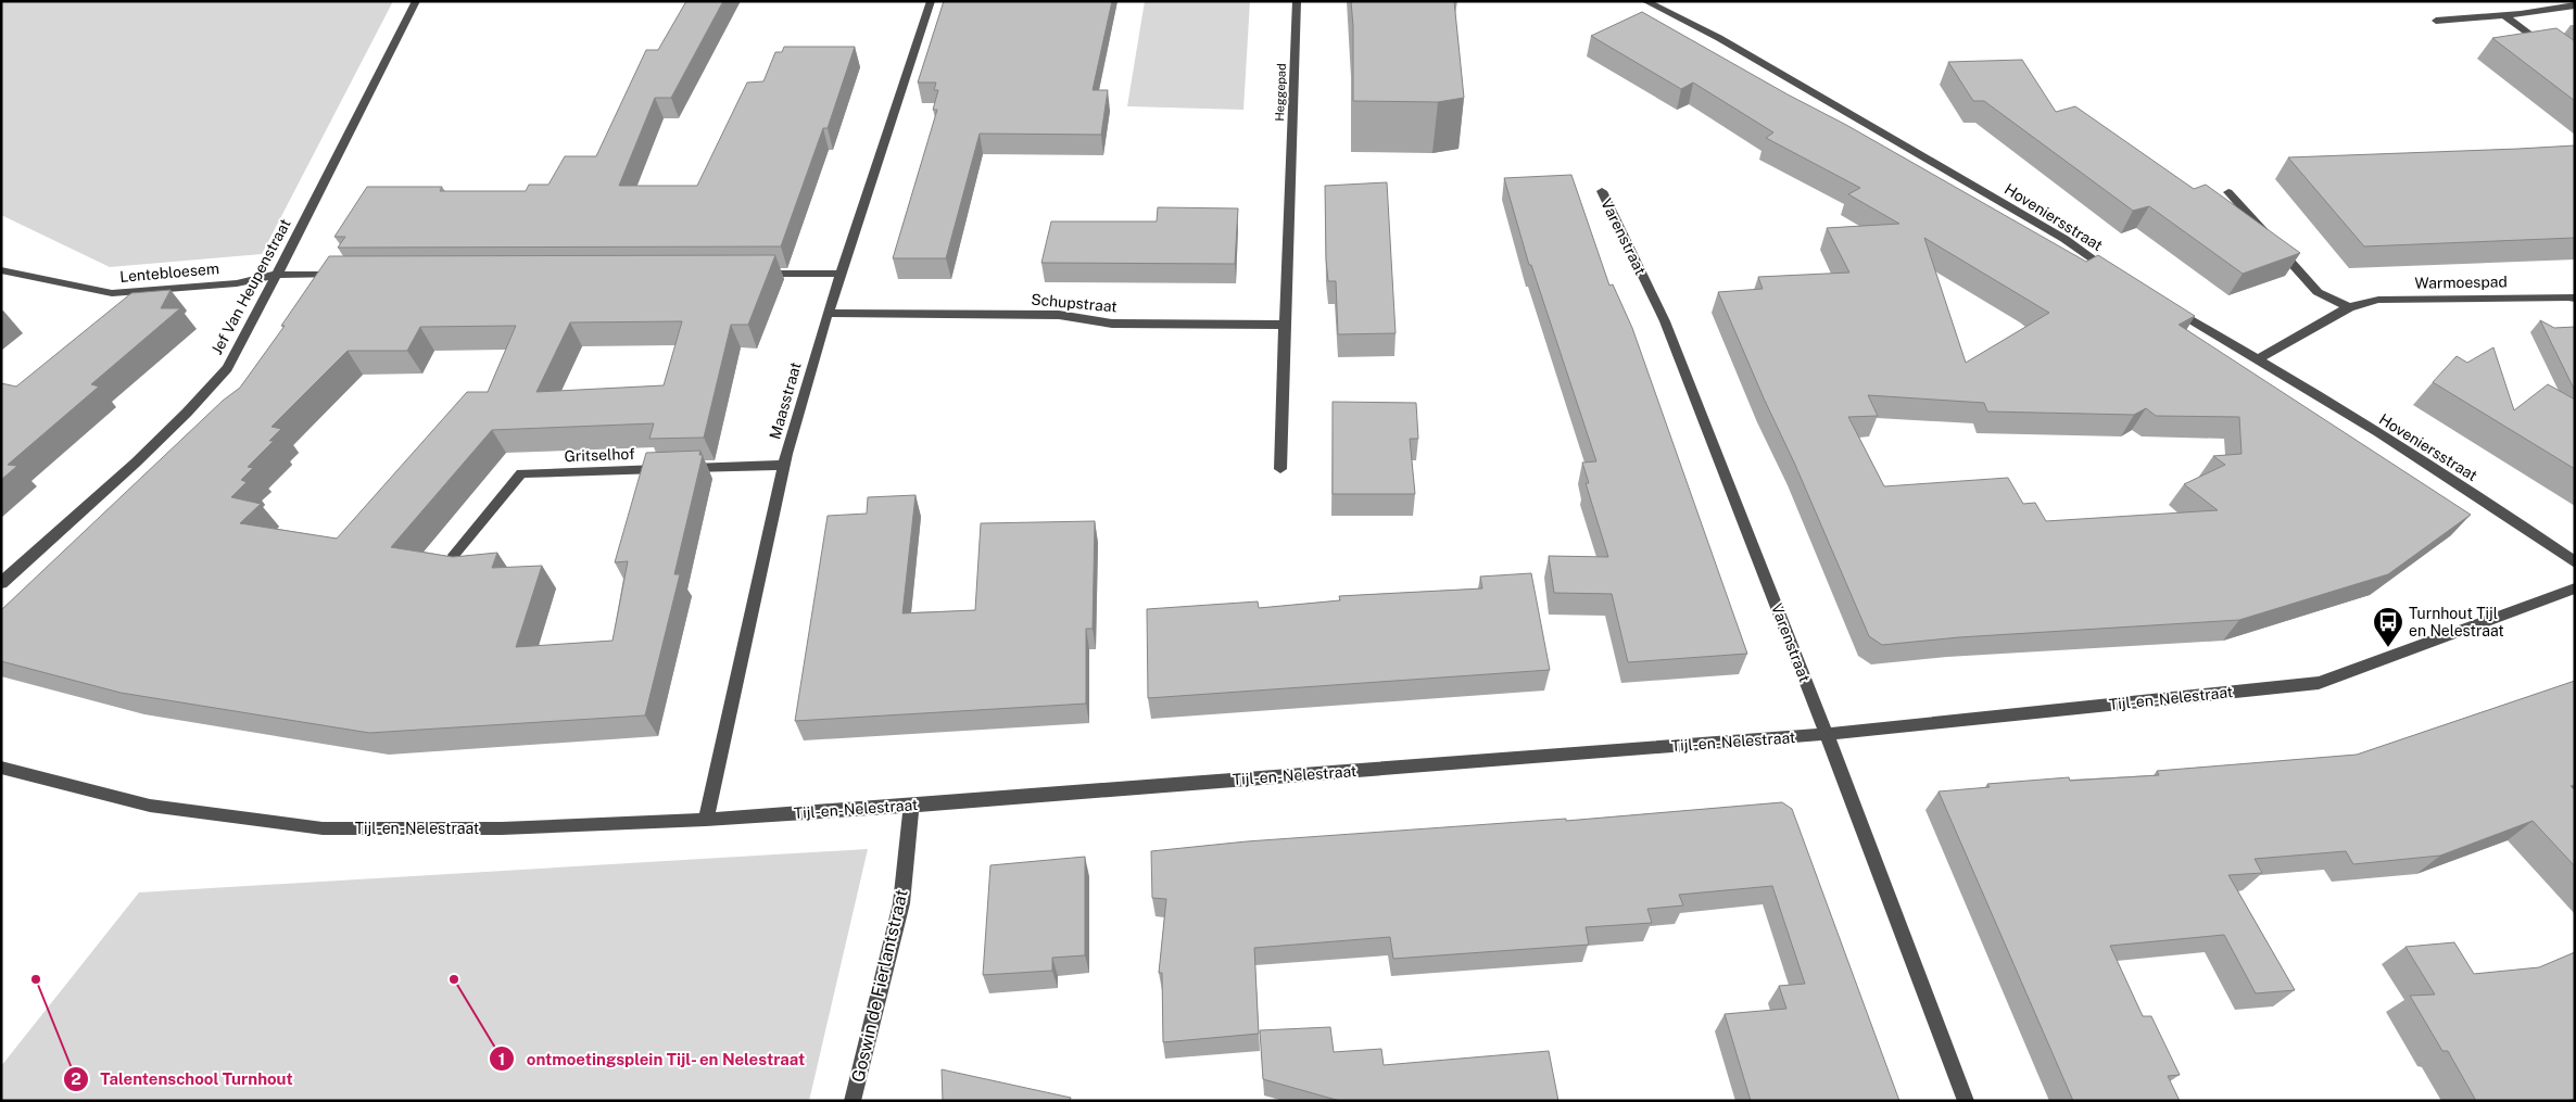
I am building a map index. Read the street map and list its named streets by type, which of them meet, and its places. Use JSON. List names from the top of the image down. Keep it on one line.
{"streets":{"street":["Heggepad","Hoveniersstraat","Varenstraat","Lentebloesem","Warmoespad","Jef Van Heupenstraat","Schupstraat","Maasstraat","Gritselhof","Tijl-en-Nelestraat","Goswin de Fierlantstraat"]},"crossings":[["Heggepad","Schupstraat"],["Hoveniersstraat","Warmoespad"],["Varenstraat","Tijl-en-Nelestraat"],["Lentebloesem","Jef Van Heupenstraat"],["Schupstraat","Maasstraat"],["Maasstraat","Gritselhof"],["Maasstraat","Tijl-en-Nelestraat"],["Tijl-en-Nelestraat","Goswin de Fierlantstraat"]],"places":{"bus stop":["Turnhout Tijl en Nelestraat"],"other":["Talentenschool Turnhout","ontmoetingsplein Tijl- en Nelestraat"]}}
